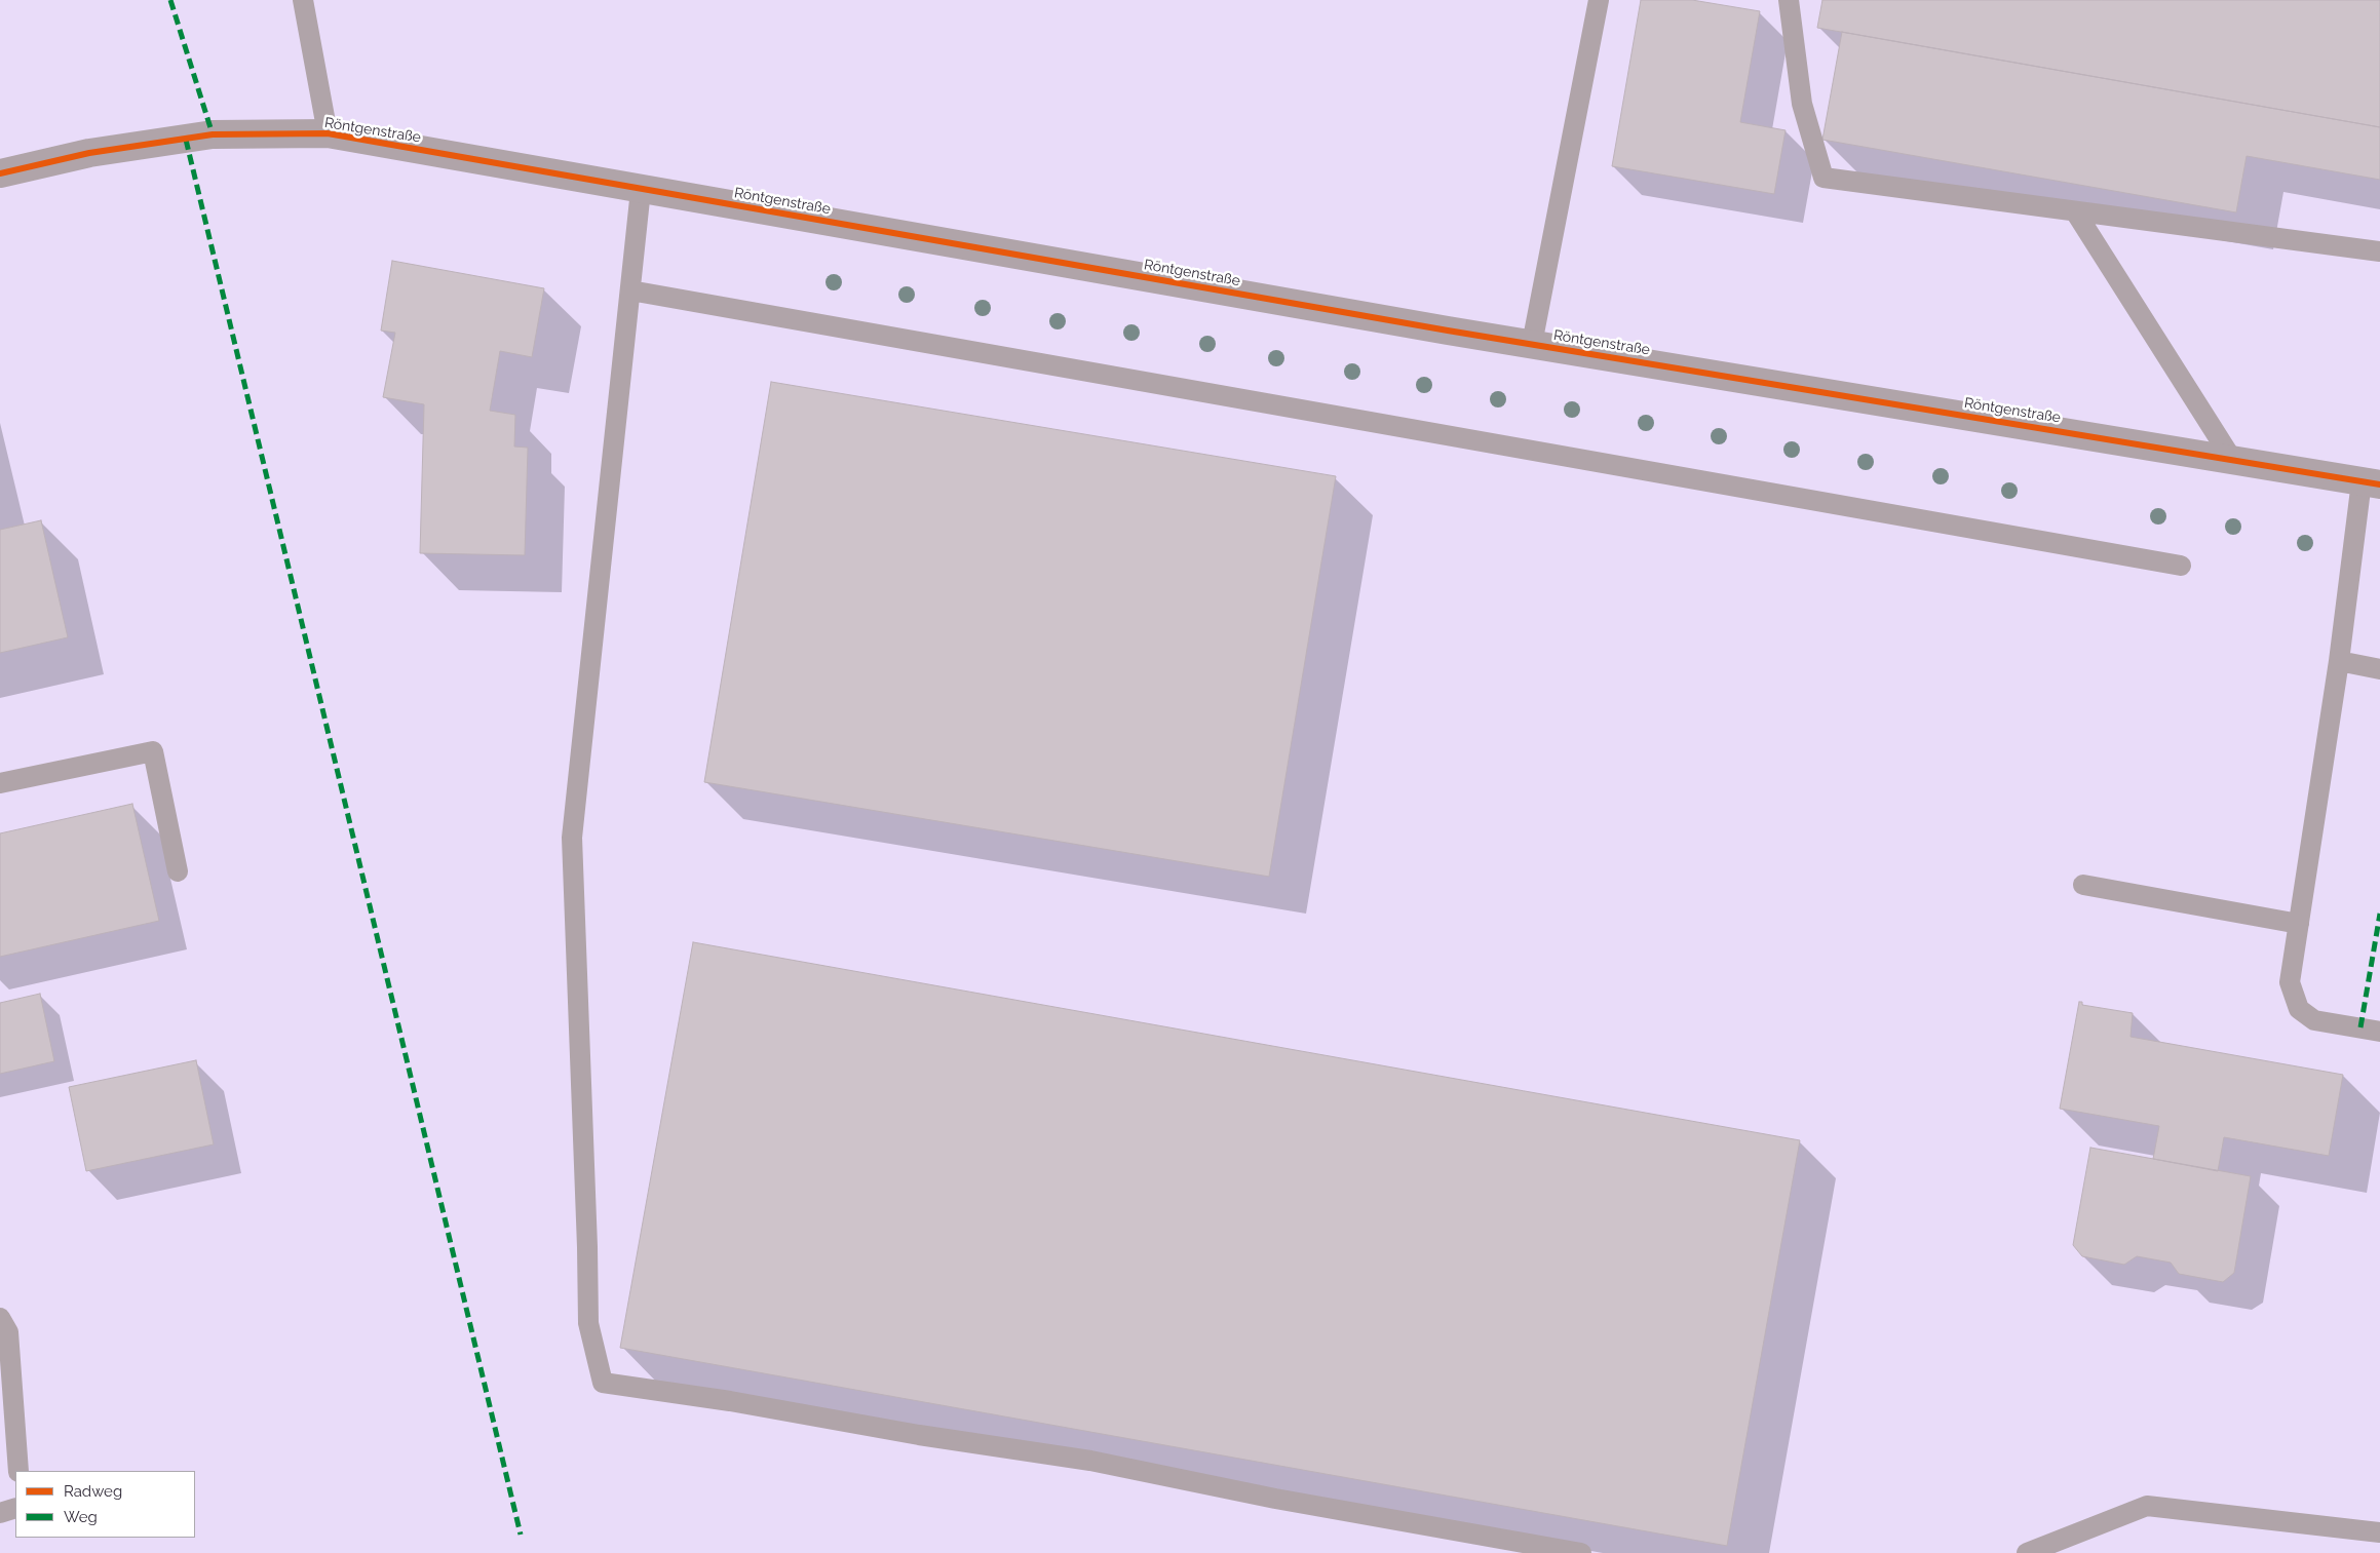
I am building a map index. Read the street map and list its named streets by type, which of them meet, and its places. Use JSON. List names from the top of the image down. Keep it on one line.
{"streets":{"street":["Röntgenstraße"]},"legend":["Radweg","Weg"]}
